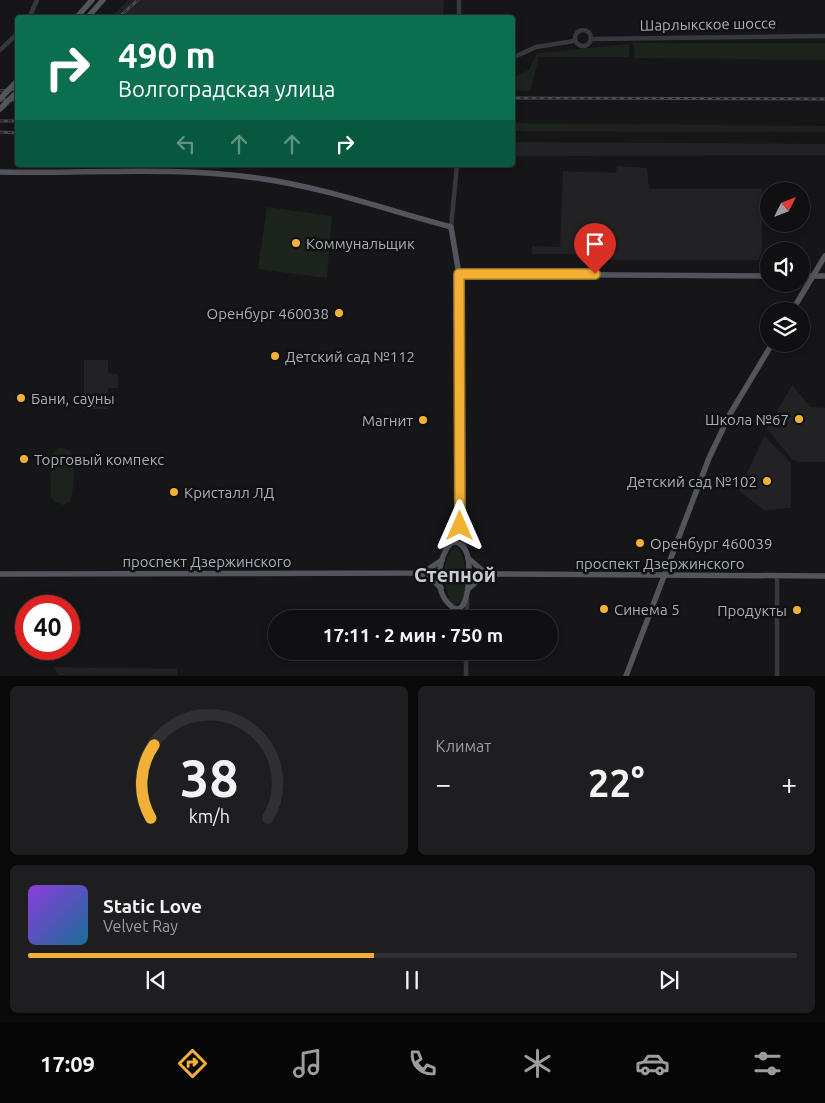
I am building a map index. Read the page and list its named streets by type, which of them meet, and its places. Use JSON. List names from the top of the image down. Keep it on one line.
{"streets":{"main road":["проспект Дзержинского"],"street":["Шарлыкское шоссе"]},"districts":["Степной"],"places":["Коммунальщик","Оренбург 460038","Детский сад №112","Бани, сауны","Школа №67","Магнит","Торговый компекс","Детский сад №102","Кристалл ЛД","Оренбург 460039","Синема 5","Продукты"],"north":"top right","page":{"turn":["490 m","Волгоградская улица"],"limit":"40","trip":"17:11 · 2 мин · 750 m","tile":"Климат","heat":["−","22°","+"],"song":["Static Love","Velvet Ray"],"tabs":"17:09","gauge":["38","km/h"]}}
